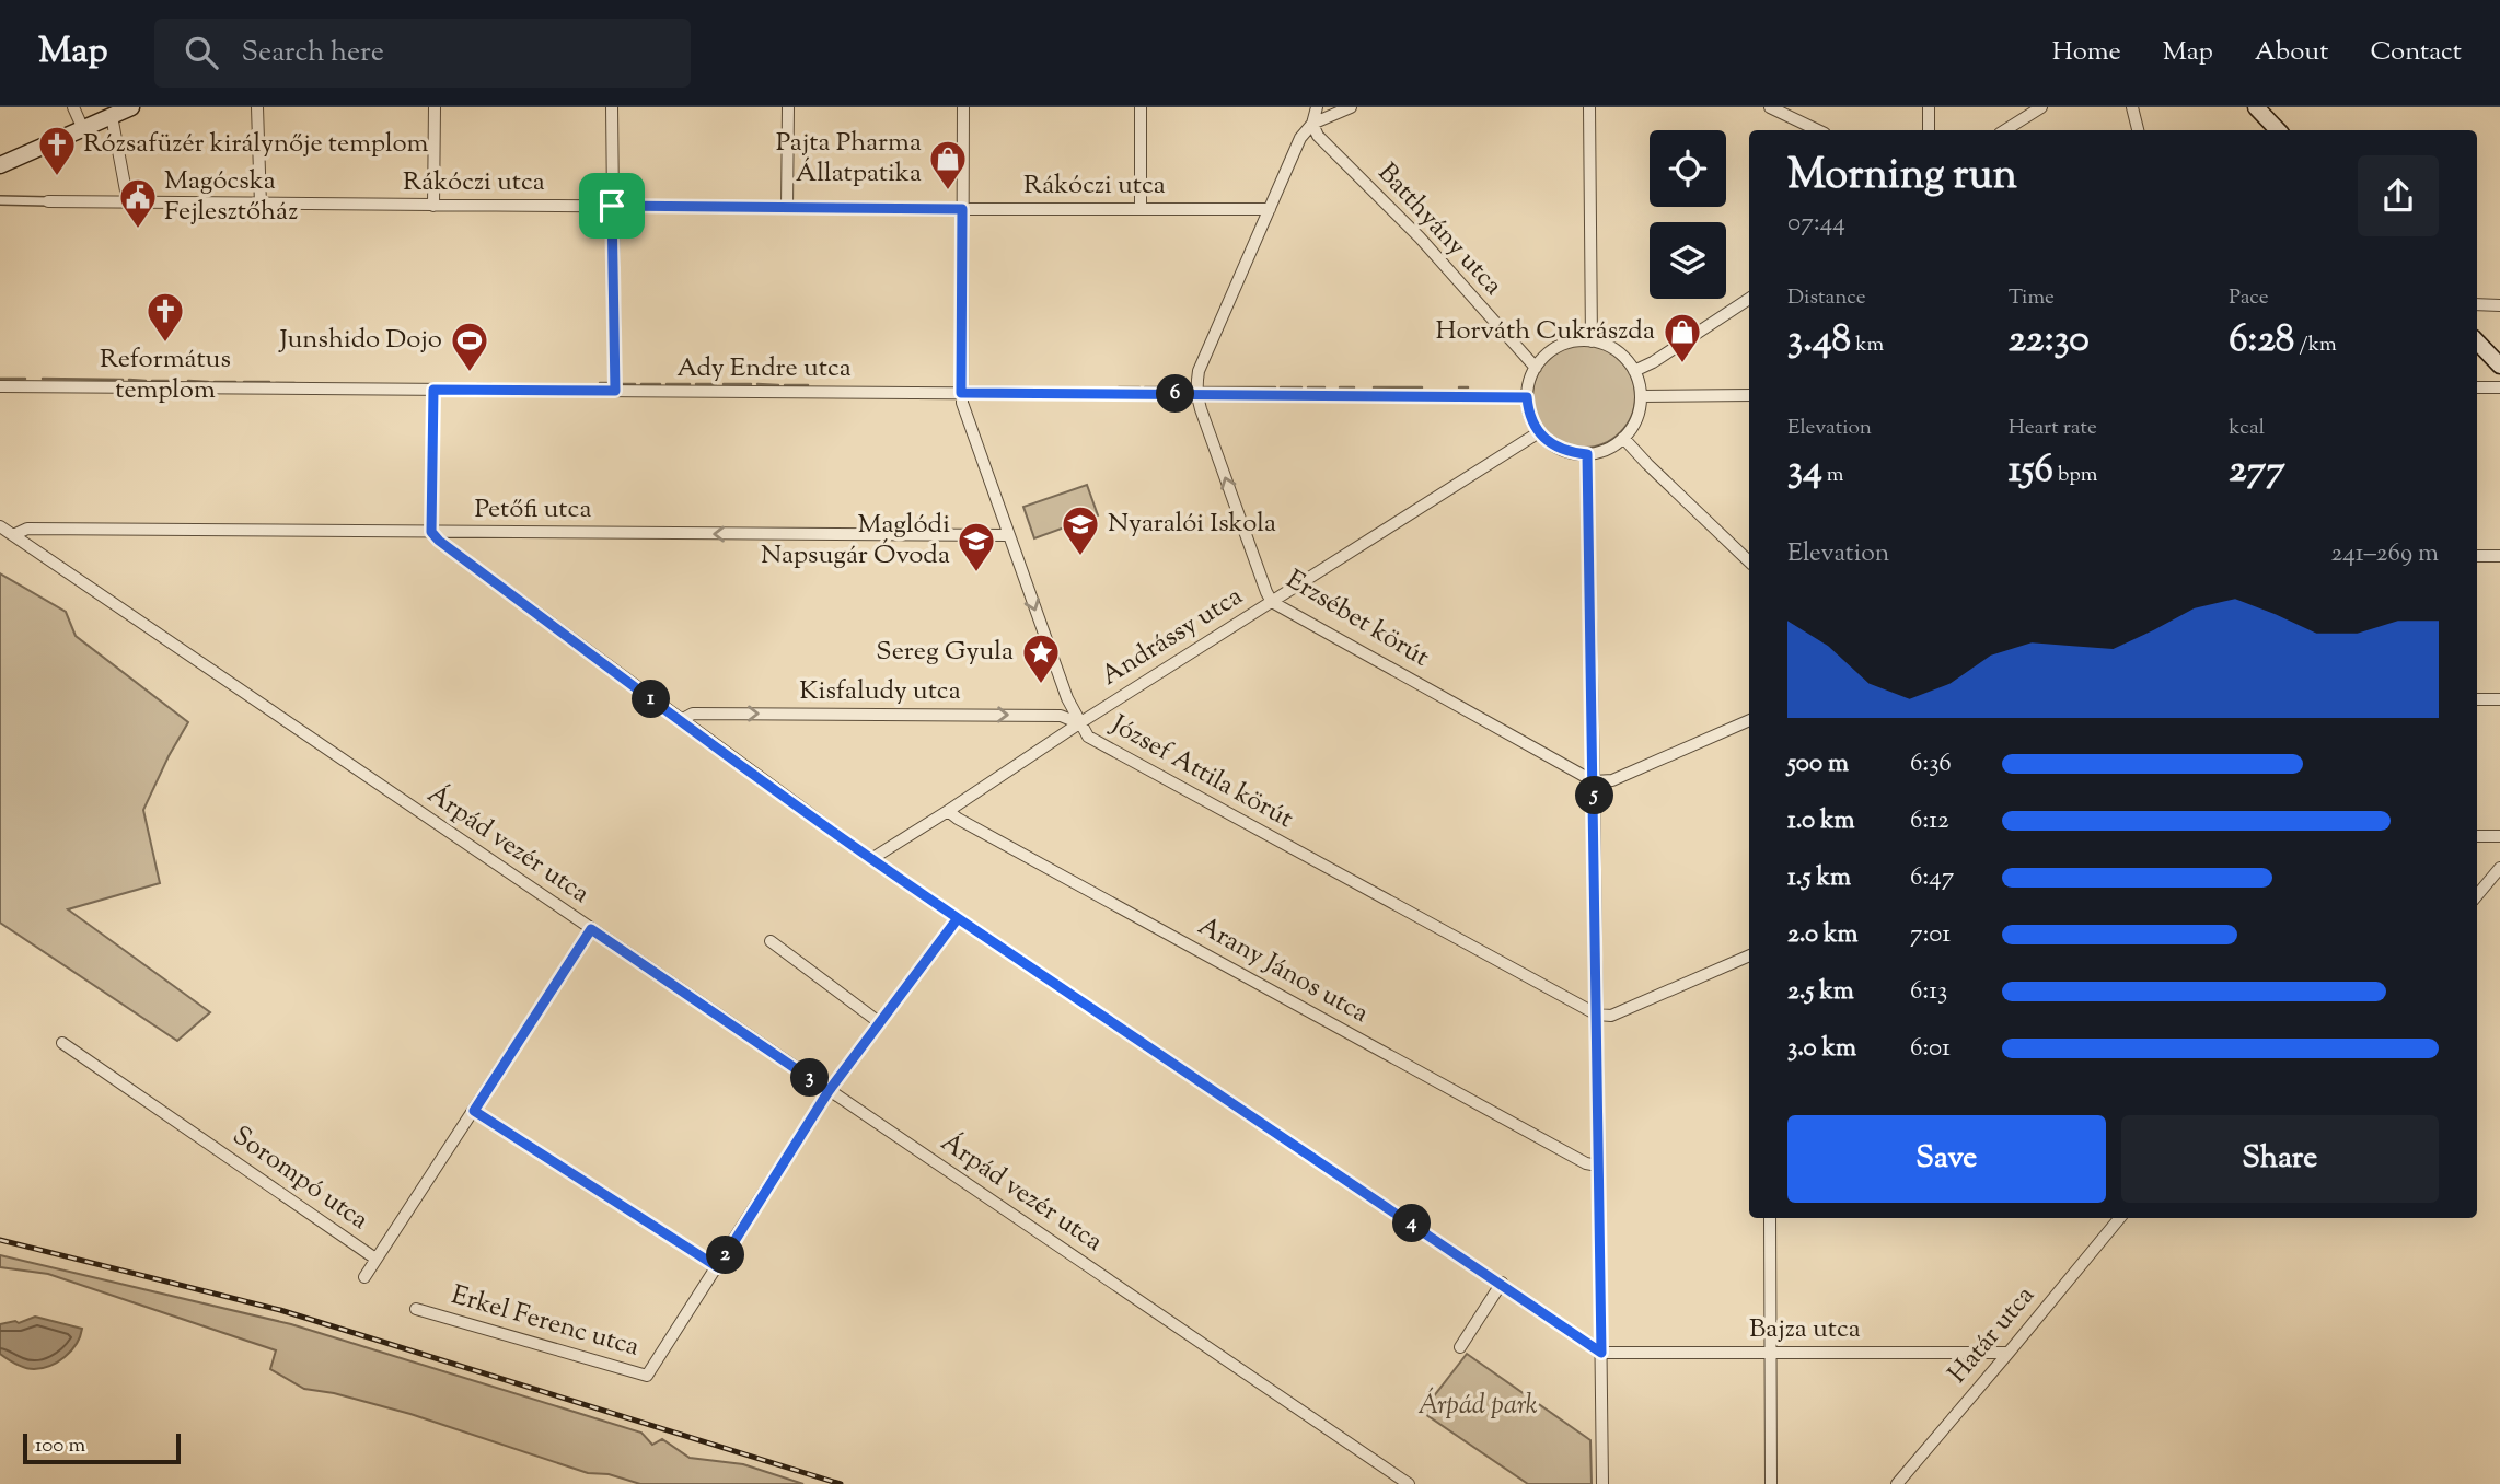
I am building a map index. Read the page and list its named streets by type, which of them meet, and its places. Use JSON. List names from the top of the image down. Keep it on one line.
{"streets":{"street":["Rákóczi utca","Batthyány utca","Ady Endre utca","Petőfi utca","Erzsébet körút","Andrássy utca","Kisfaludy utca","József Attila körút","Árpád vezér utca","Arany János utca","Sorompó utca","Erkel Ferenc utca","Bajza utca","Határ utca"]},"crossings":[["Rákóczi utca","József Attila körút"],["Batthyány utca","Ady Endre utca"],["Batthyány utca","Andrássy utca"],["Ady Endre utca","Erzsébet körút"],["Ady Endre utca","Andrássy utca"],["Ady Endre utca","József Attila körút"],["Petőfi utca","József Attila körút"],["Petőfi utca","Árpád vezér utca"],["Erzsébet körút","Andrássy utca"],["Andrássy utca","Kisfaludy utca"],["Andrássy utca","József Attila körút"],["Andrássy utca","Arany János utca"],["Kisfaludy utca","József Attila körút"],["Árpád vezér utca","Sorompó utca"],["Árpád vezér utca","Erkel Ferenc utca"],["Bajza utca","Határ utca"]],"one_way":["Petőfi utca","Erzsébet körút","Kisfaludy utca"],"parks":["Árpád park"],"places":{"church":["Rózsafüzér királynője templom","Református templom"],"shop":["Pajta Pharma Állatpatika","Horváth Cukrászda"],"public building":["Magócska Fejlesztőház"],"sports":["Junshido Dojo"],"school or university":["Nyaralói Iskola","Maglódi Napsugár Óvoda"],"place":["Sereg Gyula"]},"scale_bar":"100 m","page":{"header":"Map","search":"Search here","nav":["Home","Map","About","Contact"],"heading":["Morning run","07:44"],"stats":[["Distance","3.48 km"],["Time","22:30"],["Pace","6:28 /km"],["Elevation","34 m"],["Heart rate","156 bpm"],["kcal","277"]],"pins":["6","1","5","3","4","2"],"chart":["Elevation","241–269 m"],"list":[{"name":"500 m","note":"6:36"},{"name":"1.0 km","note":"6:12"},{"name":"1.5 km","note":"6:47"},{"name":"2.0 km","note":"7:01"},{"name":"2.5 km","note":"6:13"},{"name":"3.0 km","note":"6:01"}],"buttons":["Save","Share"],"scale":"100 m"}}
